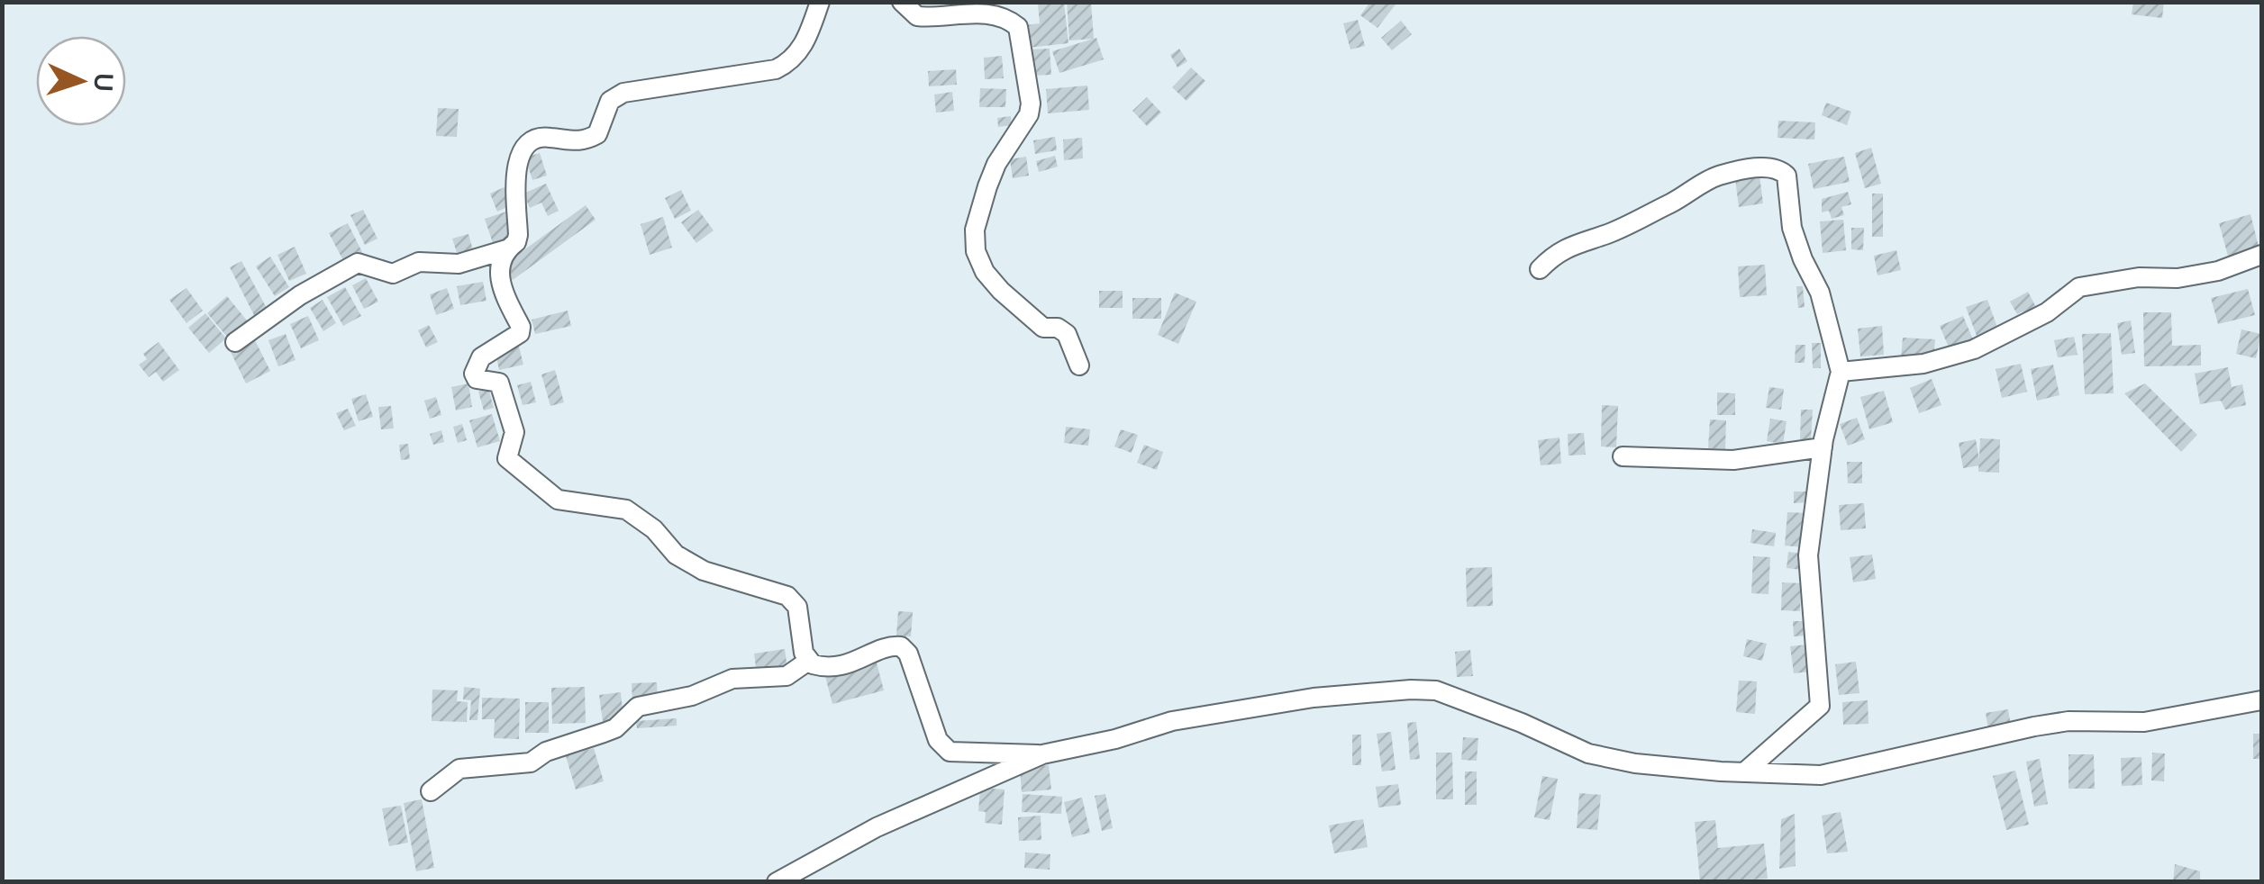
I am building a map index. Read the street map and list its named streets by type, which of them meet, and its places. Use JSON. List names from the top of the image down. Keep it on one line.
{"north":"right"}
